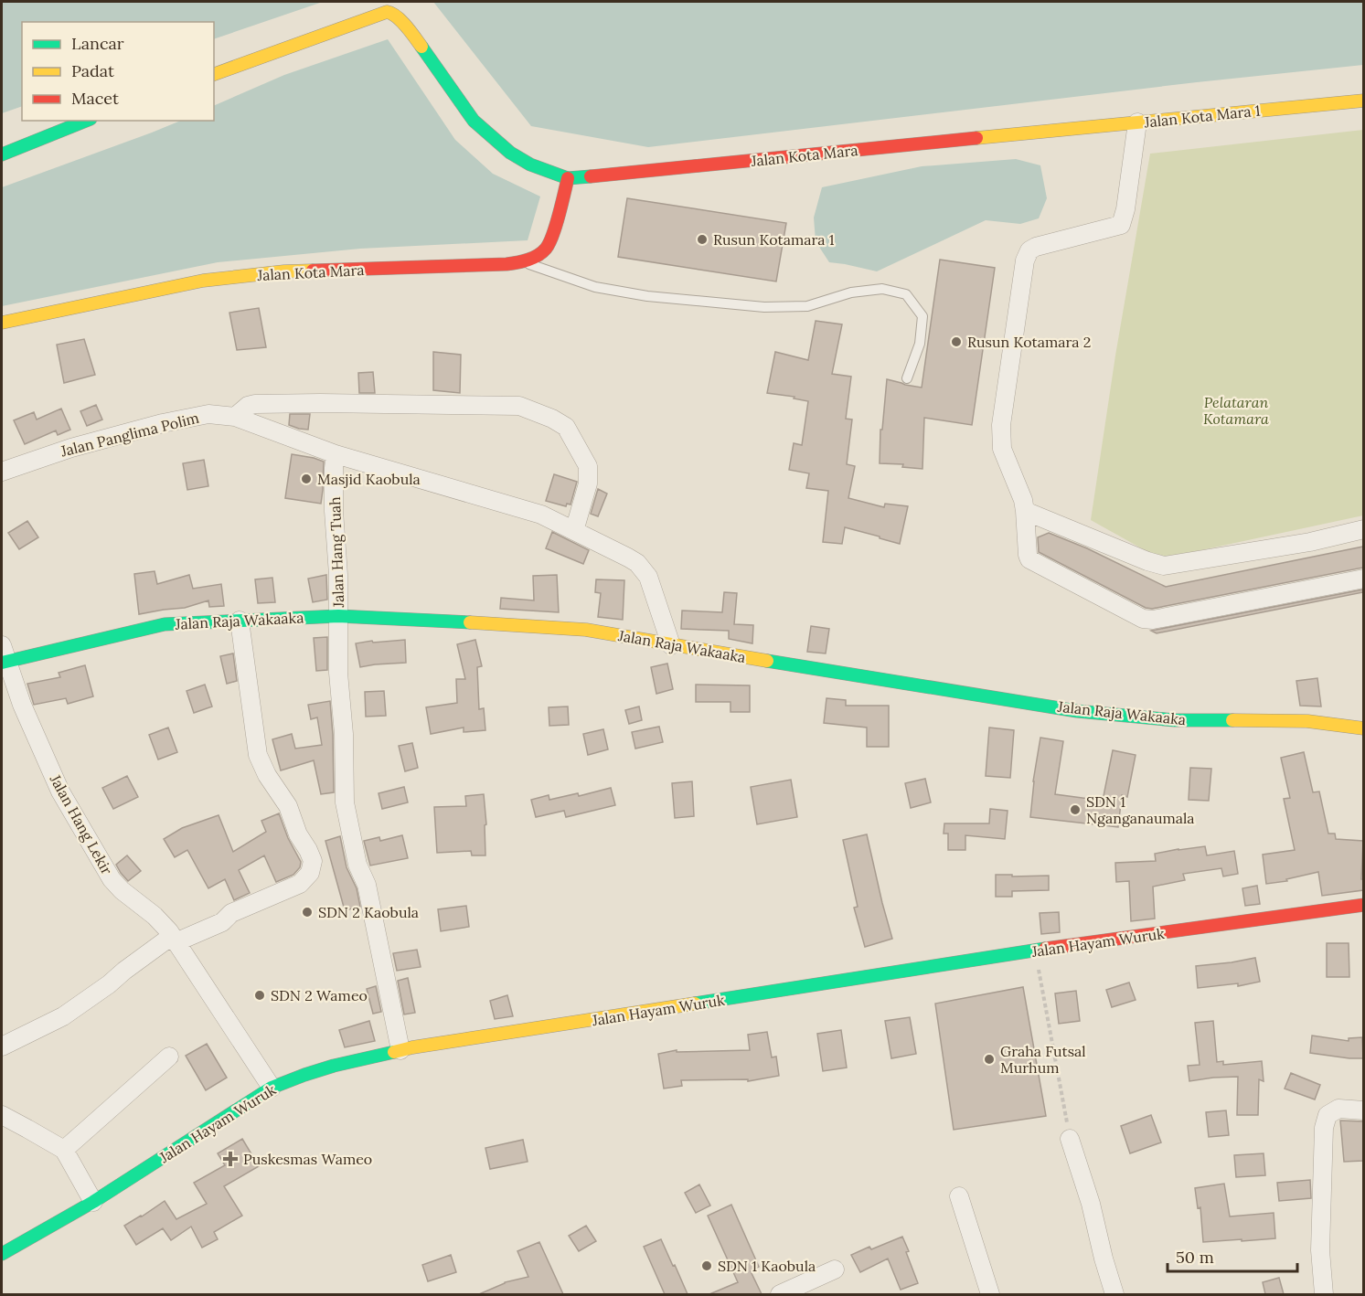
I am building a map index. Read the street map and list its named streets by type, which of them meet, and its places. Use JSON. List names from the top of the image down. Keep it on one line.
{"streets":{"street":["Jalan Kota Mara 1","Jalan Kota Mara","Jalan Panglima Polim","Jalan Hang Tuah","Jalan Raja Wakaaka","Jalan Hang Lekir","Jalan Hayam Wuruk"]},"crossings":[["Jalan Kota Mara 1","Jalan Kota Mara"],["Jalan Panglima Polim","Jalan Hang Tuah"],["Jalan Panglima Polim","Jalan Raja Wakaaka"],["Jalan Hang Tuah","Jalan Raja Wakaaka"],["Jalan Hang Tuah","Jalan Hayam Wuruk"],["Jalan Raja Wakaaka","Jalan Hang Lekir"],["Jalan Hang Lekir","Jalan Hayam Wuruk"]],"parks":["Pelataran Kotamara"],"places":{"other":["Rusun Kotamara 1","Rusun Kotamara 2","Masjid Kaobula","SDN 1 Nganganaumala","SDN 2 Kaobula","SDN 2 Wameo","Graha Futsal Murhum","SDN 1 Kaobula"],"health":["Puskesmas Wameo"]},"legend":["Lancar","Padat","Macet"],"scale_bar":"50 m"}
